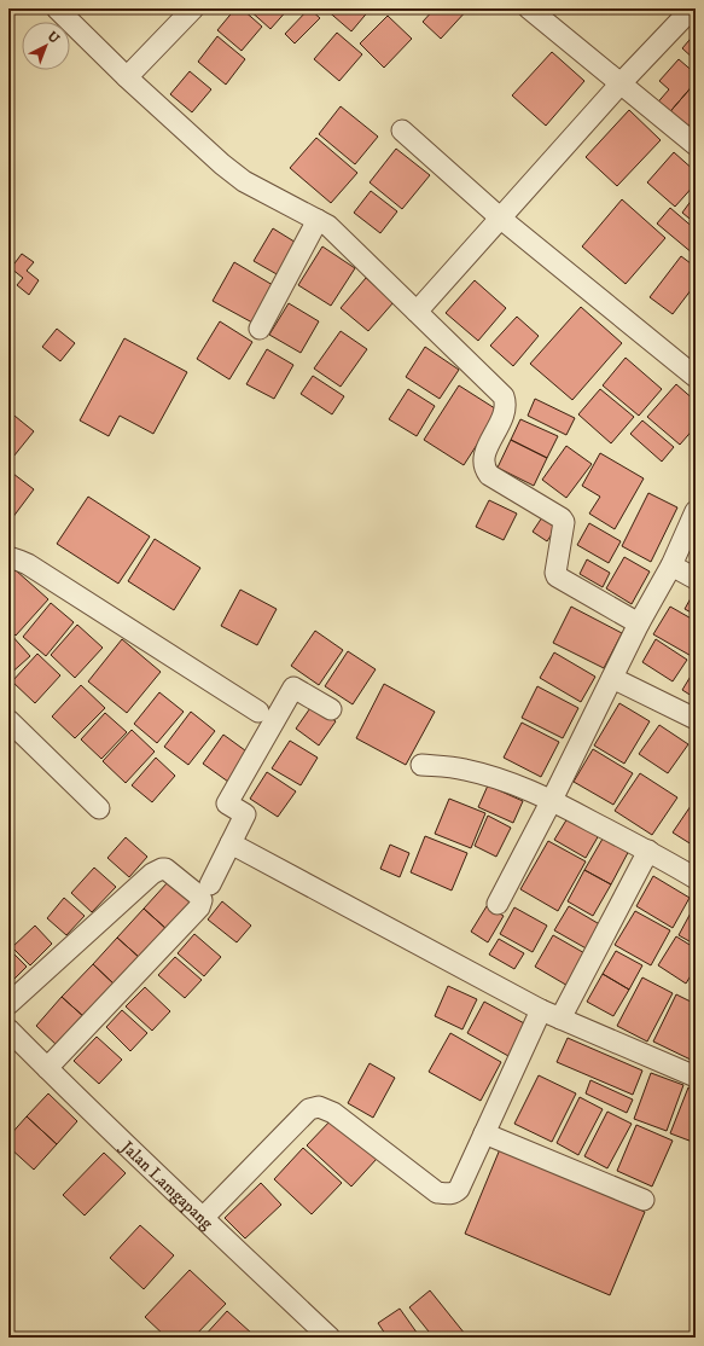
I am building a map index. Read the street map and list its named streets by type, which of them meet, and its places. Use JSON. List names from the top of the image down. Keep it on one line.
{"streets":{"street":["Jalan Lamgapang"]},"north":"top right"}
